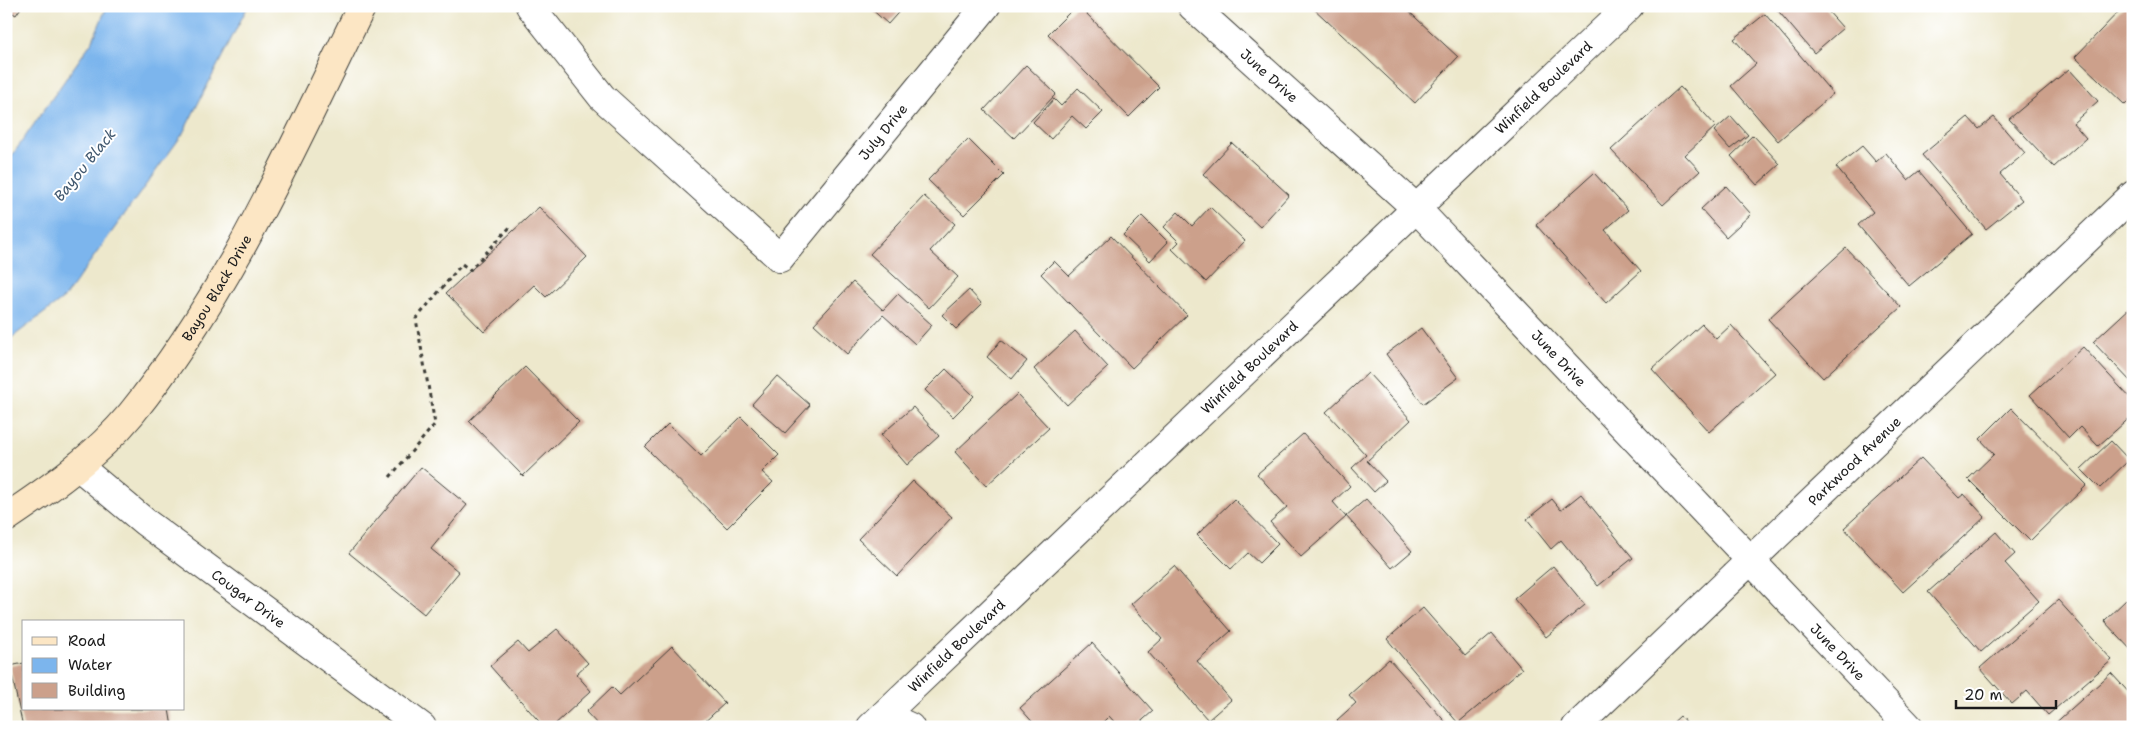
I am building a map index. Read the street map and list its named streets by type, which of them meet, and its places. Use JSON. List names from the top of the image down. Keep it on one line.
{"streets":{"main road":["Bayou Black Drive"],"street":["June Drive","Winfield Boulevard","July Drive","Parkwood Avenue","Cougar Drive"]},"crossings":[["June Drive","Winfield Boulevard"],["June Drive","Parkwood Avenue"],["Bayou Black Drive","Cougar Drive"]],"water":["Bayou Black"],"legend":["Road","Water","Building"],"scale_bar":"20 m"}
